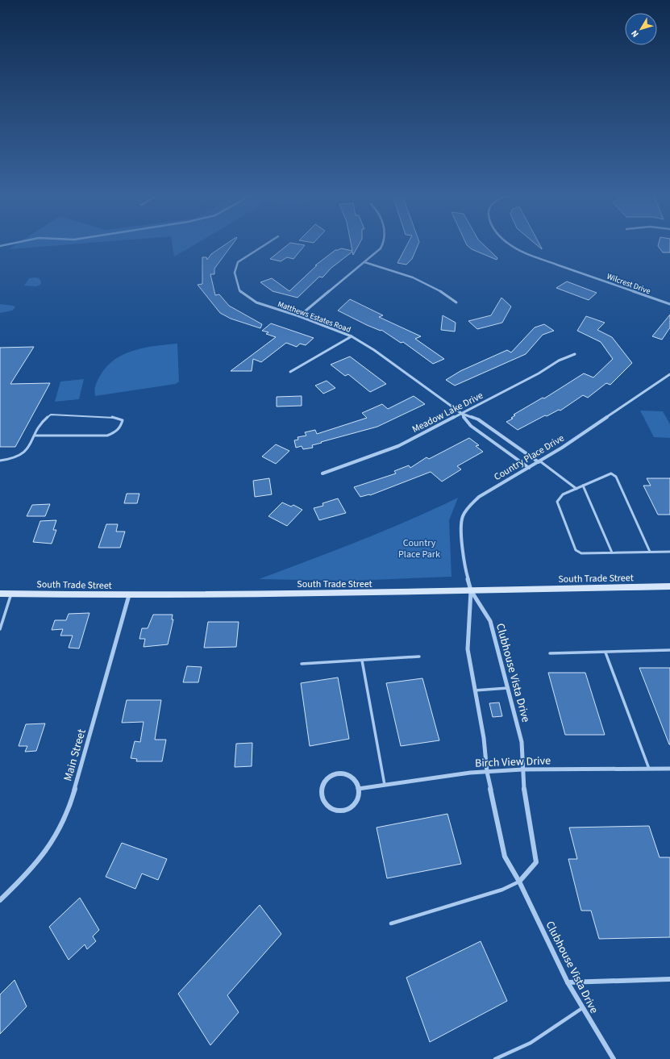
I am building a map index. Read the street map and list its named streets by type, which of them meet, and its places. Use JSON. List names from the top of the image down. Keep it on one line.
{"streets":{"main road":["South Trade Street"],"street":["Wilcrest Drive","Matthews Estates Road","Meadow Lake Drive","Country Place Drive","Clubhouse Vista Drive","Main Street","Birch View Drive"]},"crossings":[["Matthews Estates Road","Meadow Lake Drive"],["Matthews Estates Road","Country Place Drive"],["Country Place Drive","South Trade Street"],["Country Place Drive","Clubhouse Vista Drive"],["South Trade Street","Clubhouse Vista Drive"],["South Trade Street","Main Street"],["Clubhouse Vista Drive","Birch View Drive"]],"parks":["Country Place Park"],"north":"bottom left"}
